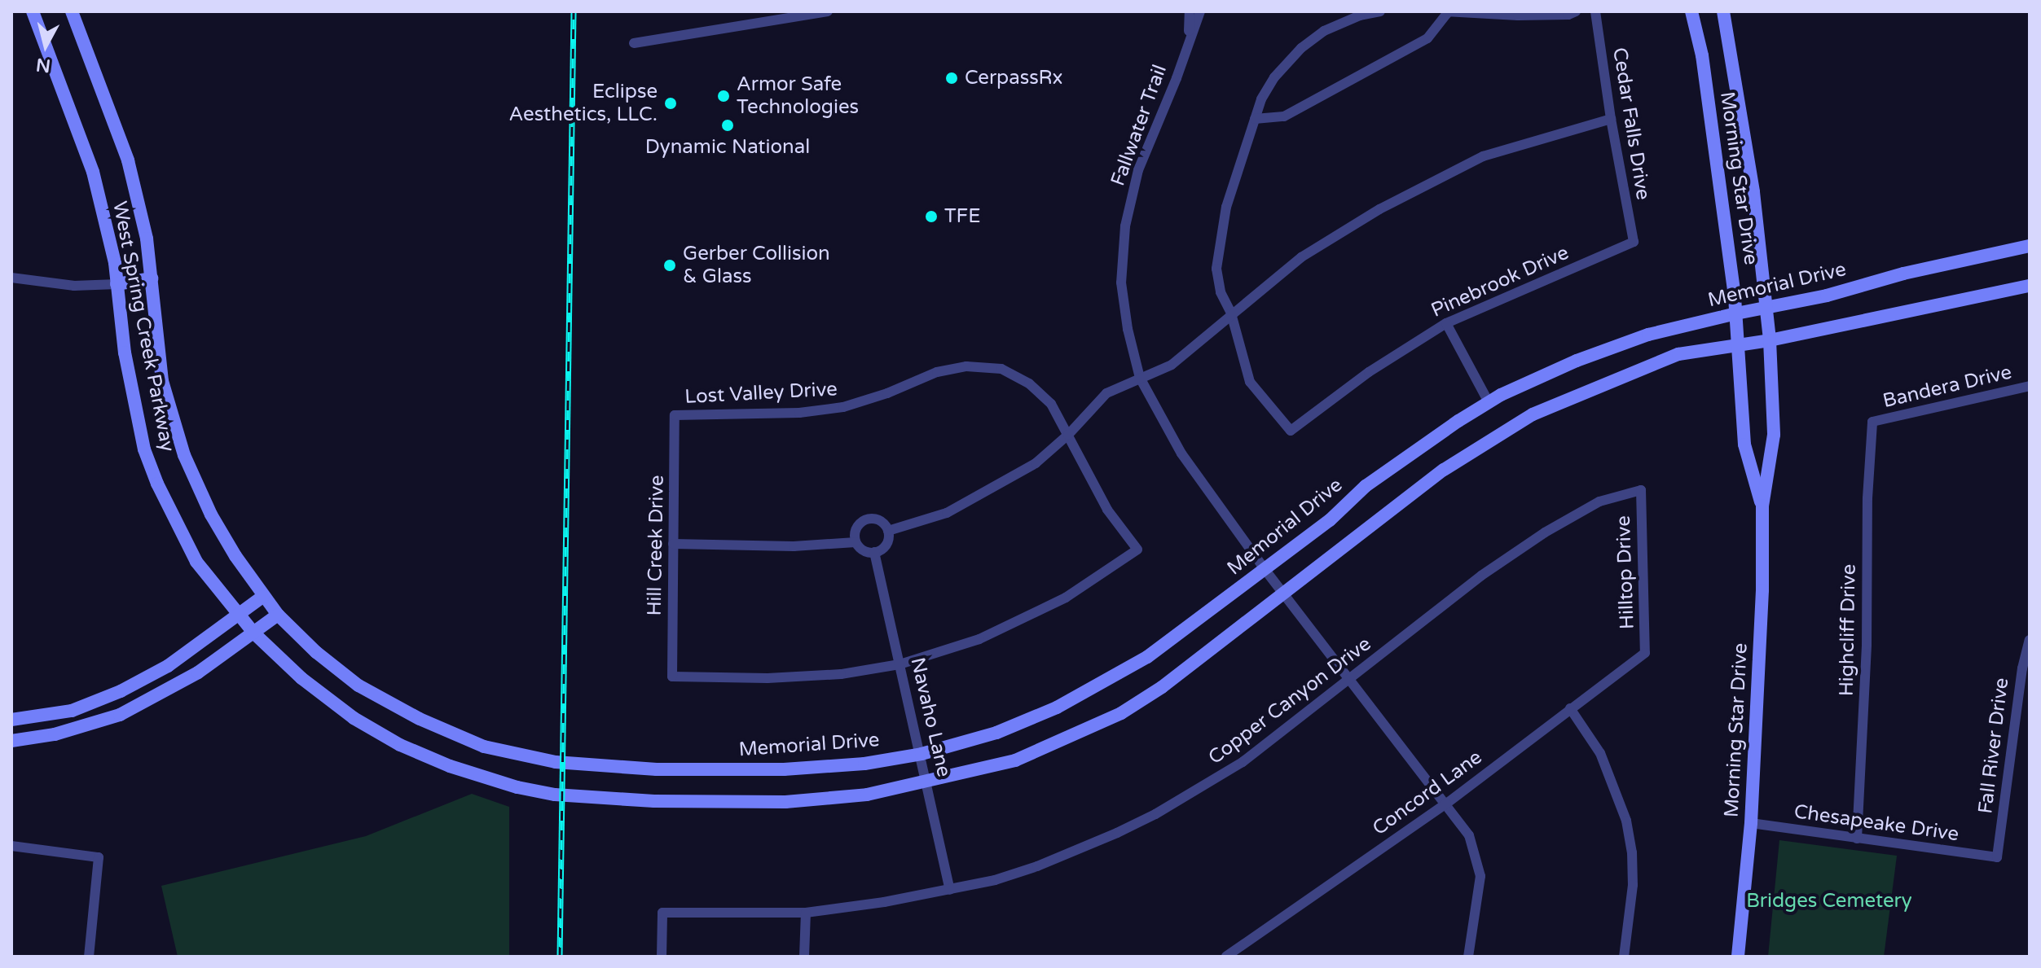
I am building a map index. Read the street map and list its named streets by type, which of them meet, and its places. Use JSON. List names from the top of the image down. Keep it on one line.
{"streets":{"main road":["Morning Star Drive","Memorial Drive","West Spring Creek Parkway"],"street":["Cedar Falls Drive","Fallwater Trail","Pinebrook Drive","Bandera Drive","Lost Valley Drive","Hill Creek Drive","Hilltop Drive","Highcliff Drive","Copper Canyon Drive","Navaho Lane","Fall River Drive","Concord Lane","Chesapeake Drive"]},"crossings":[["Cedar Falls Drive","Pinebrook Drive"],["Fallwater Trail","Memorial Drive"],["Fallwater Trail","Copper Canyon Drive"],["Fallwater Trail","Concord Lane"],["Morning Star Drive","Memorial Drive"],["Morning Star Drive","Chesapeake Drive"],["Memorial Drive","West Spring Creek Parkway"],["Memorial Drive","Navaho Lane"],["West Spring Creek Parkway","Navaho Lane"],["Bandera Drive","Highcliff Drive"],["Lost Valley Drive","Hill Creek Drive"],["Lost Valley Drive","Navaho Lane"],["Hill Creek Drive","Navaho Lane"],["Hilltop Drive","Copper Canyon Drive"],["Hilltop Drive","Concord Lane"],["Highcliff Drive","Chesapeake Drive"],["Copper Canyon Drive","Navaho Lane"],["Fall River Drive","Chesapeake Drive"]],"parks":["Bridges Cemetery"],"places":["CerpassRx","Armor Safe Technologies","Eclipse Aesthetics, LLC.","Dynamic National","TFE","Gerber Collision & Glass"],"north":"bottom"}
